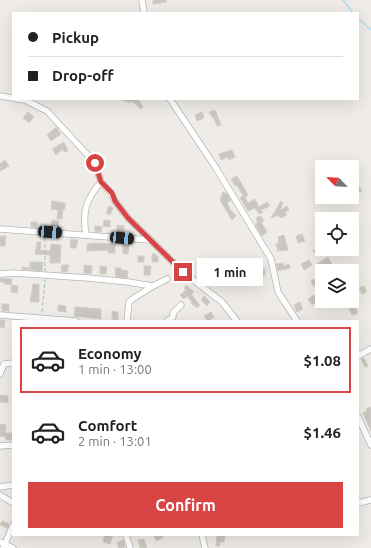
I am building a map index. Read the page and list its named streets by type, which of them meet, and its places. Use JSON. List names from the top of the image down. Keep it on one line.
{"north":"top left","page":{"banner":["Pickup","Drop-off"],"bubble":"1 min","list":[{"name":"Economy","note":"1 min · 13:00","value":"$1.08"},{"name":"Comfort","note":"2 min · 13:01","value":"$1.46"}],"buttons":"Confirm"}}
